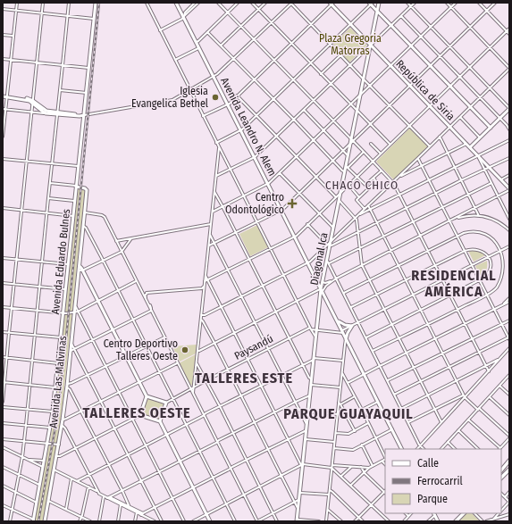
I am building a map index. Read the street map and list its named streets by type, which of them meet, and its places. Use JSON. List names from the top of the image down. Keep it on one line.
{"streets":{"main road":["República de Siria","Avenida Leandro N. Alem","Diagonal Ica","Avenida Eduardo Bulnes","Avenida Las Malvinas"],"street":["Paysandú"]},"crossings":[["República de Siria","Diagonal Ica"],["Avenida Leandro N. Alem","Diagonal Ica"]],"districts":["CHACO CHICO","RESIDENCIAL AMÉRICA","TALLERES ESTE","TALLERES OESTE","PARQUE GUAYAQUIL"],"parks":["Plaza Gregoria Matorras"],"places":{"other":["Iglesia Evangelica Bethel","Centro Deportivo Talleres Oeste"],"health":["Centro Odontológico"]},"legend":["Calle","Ferrocarril","Parque"]}
